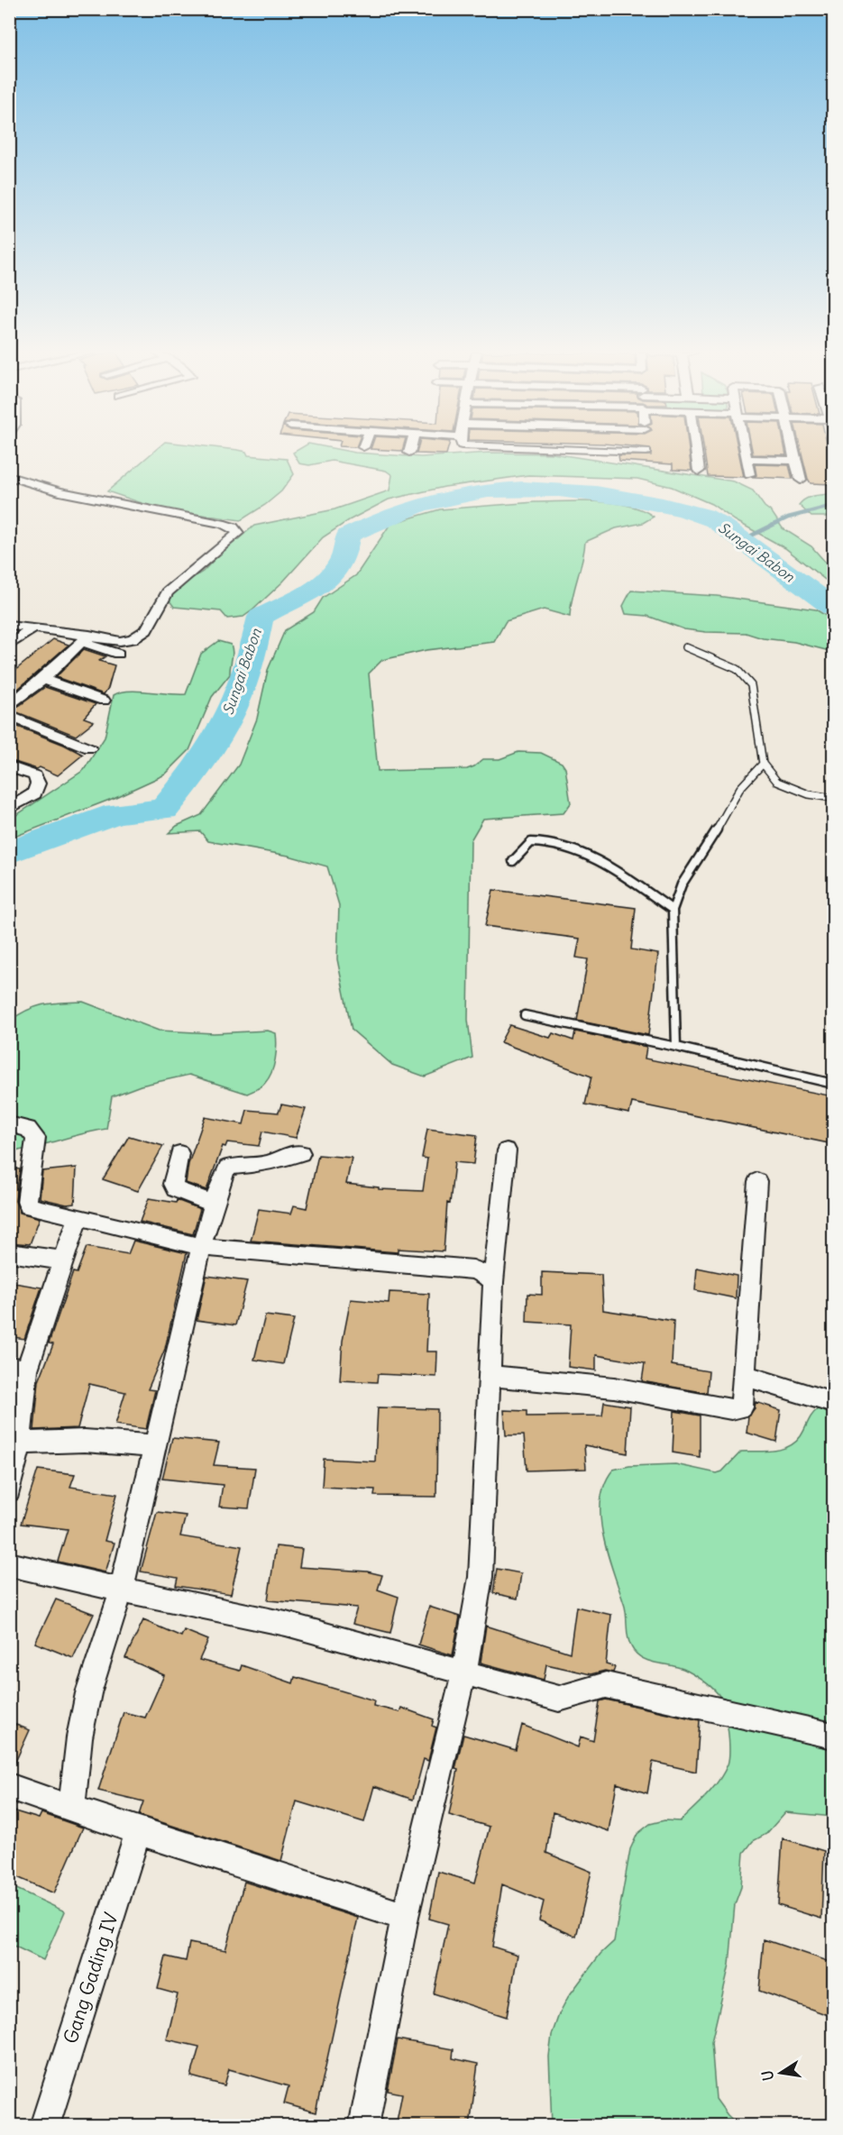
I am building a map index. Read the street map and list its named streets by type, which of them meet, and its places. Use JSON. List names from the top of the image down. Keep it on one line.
{"streets":{"street":["Gang Gading IV"]},"water":["Sungai Babon"],"north":"left"}
